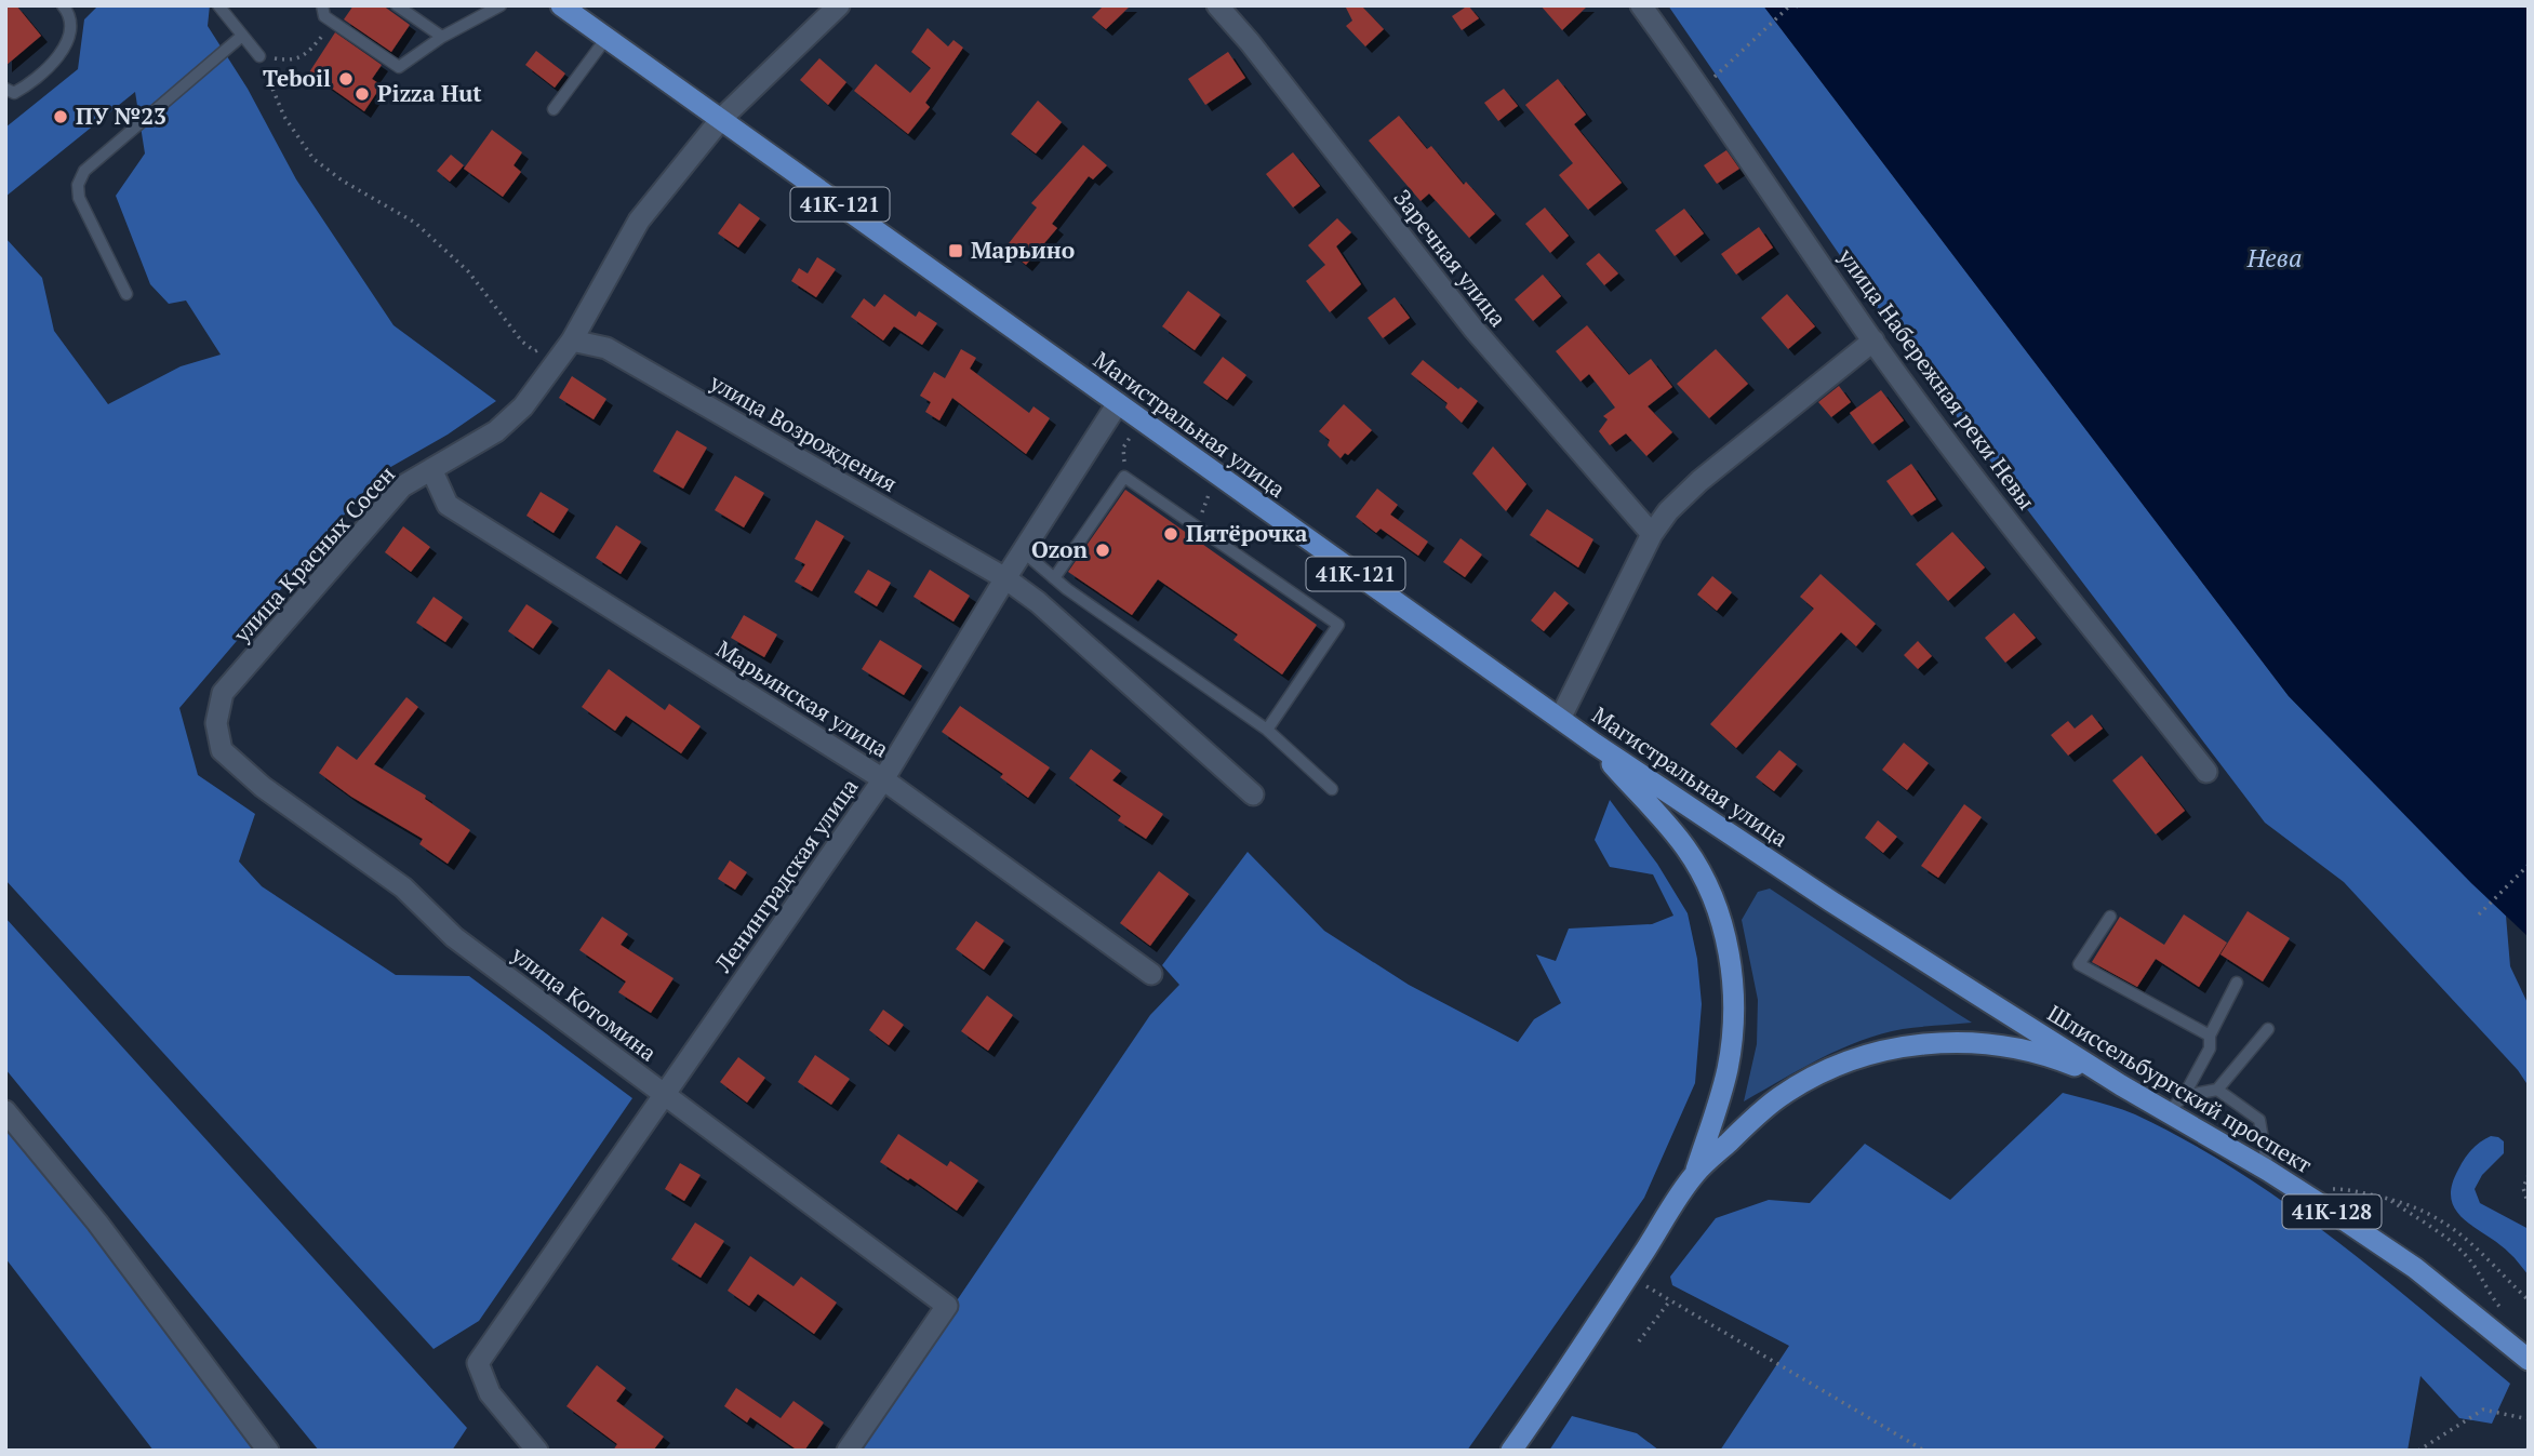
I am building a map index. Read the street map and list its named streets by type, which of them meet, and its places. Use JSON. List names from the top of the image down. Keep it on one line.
{"streets":{"main road":["41К-121","Магистральная улица","Шлиссельбургский проспект","41К-128"],"street":["Заречная улица","улица Набережная реки Невы","улица Возрождения","улица Красных Сосен","Марьинская улица","Ленинградская улица","улица Котомина"]},"crossings":[["Магистральная улица","улица Красных Сосен"],["Магистральная улица","Ленинградская улица"],["Магистральная улица","Шлиссельбургский проспект"],["улица Возрождения","улица Красных Сосен"],["улица Возрождения","Ленинградская улица"],["улица Красных Сосен","Марьинская улица"],["улица Красных Сосен","улица Котомина"],["Марьинская улица","Ленинградская улица"],["Ленинградская улица","улица Котомина"]],"water":["Нева"],"places":{"other":["Teboil","Pizza Hut","ПУ №23","Пятёрочка","Ozon"],"transit":["Марьино"]}}
